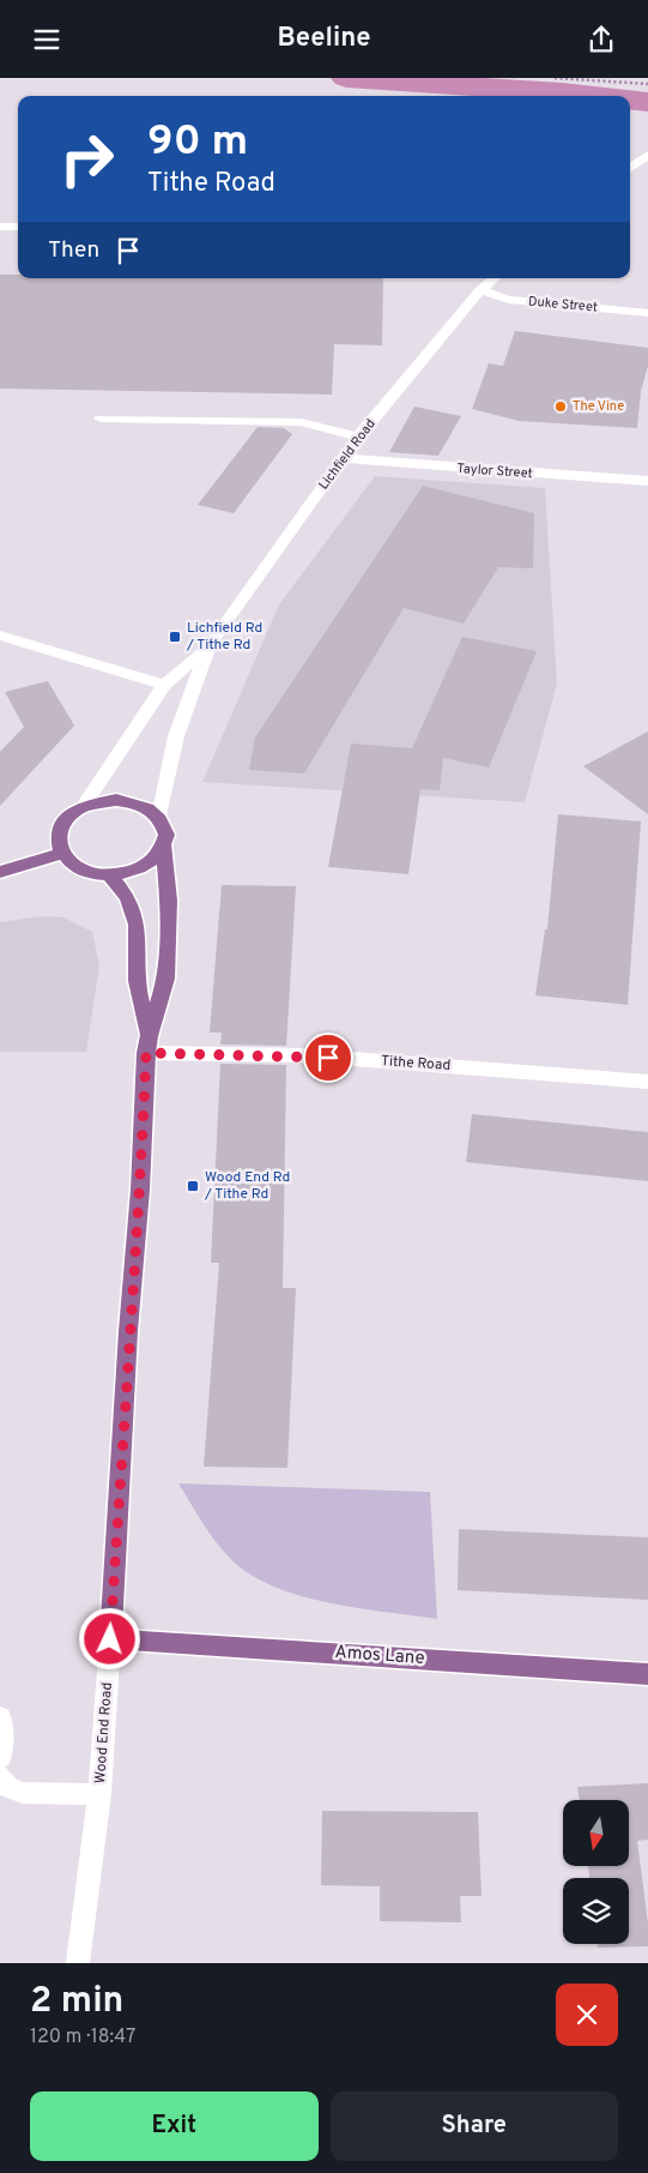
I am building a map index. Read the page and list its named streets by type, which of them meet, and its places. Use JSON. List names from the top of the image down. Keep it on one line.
{"streets":{"main road":["Amos Lane","Wood End Road"],"street":["Duke Street","Lichfield Road","Taylor Street","Tithe Road"]},"crossings":[["Duke Street","Lichfield Road"],["Lichfield Road","Taylor Street"],["Lichfield Road","Wood End Road"],["Tithe Road","Wood End Road"],["Amos Lane","Wood End Road"]],"places":{"other":["The Vine"],"transit":["Lichfield Rd / Tithe Rd","Wood End Rd / Tithe Rd"]},"north":"bottom","page":{"header":"Beeline","turn":["90 m","Tithe Road"],"then":"Then","heading":["2 min","120 m · 18:47"],"buttons":["Exit","Share"]}}
